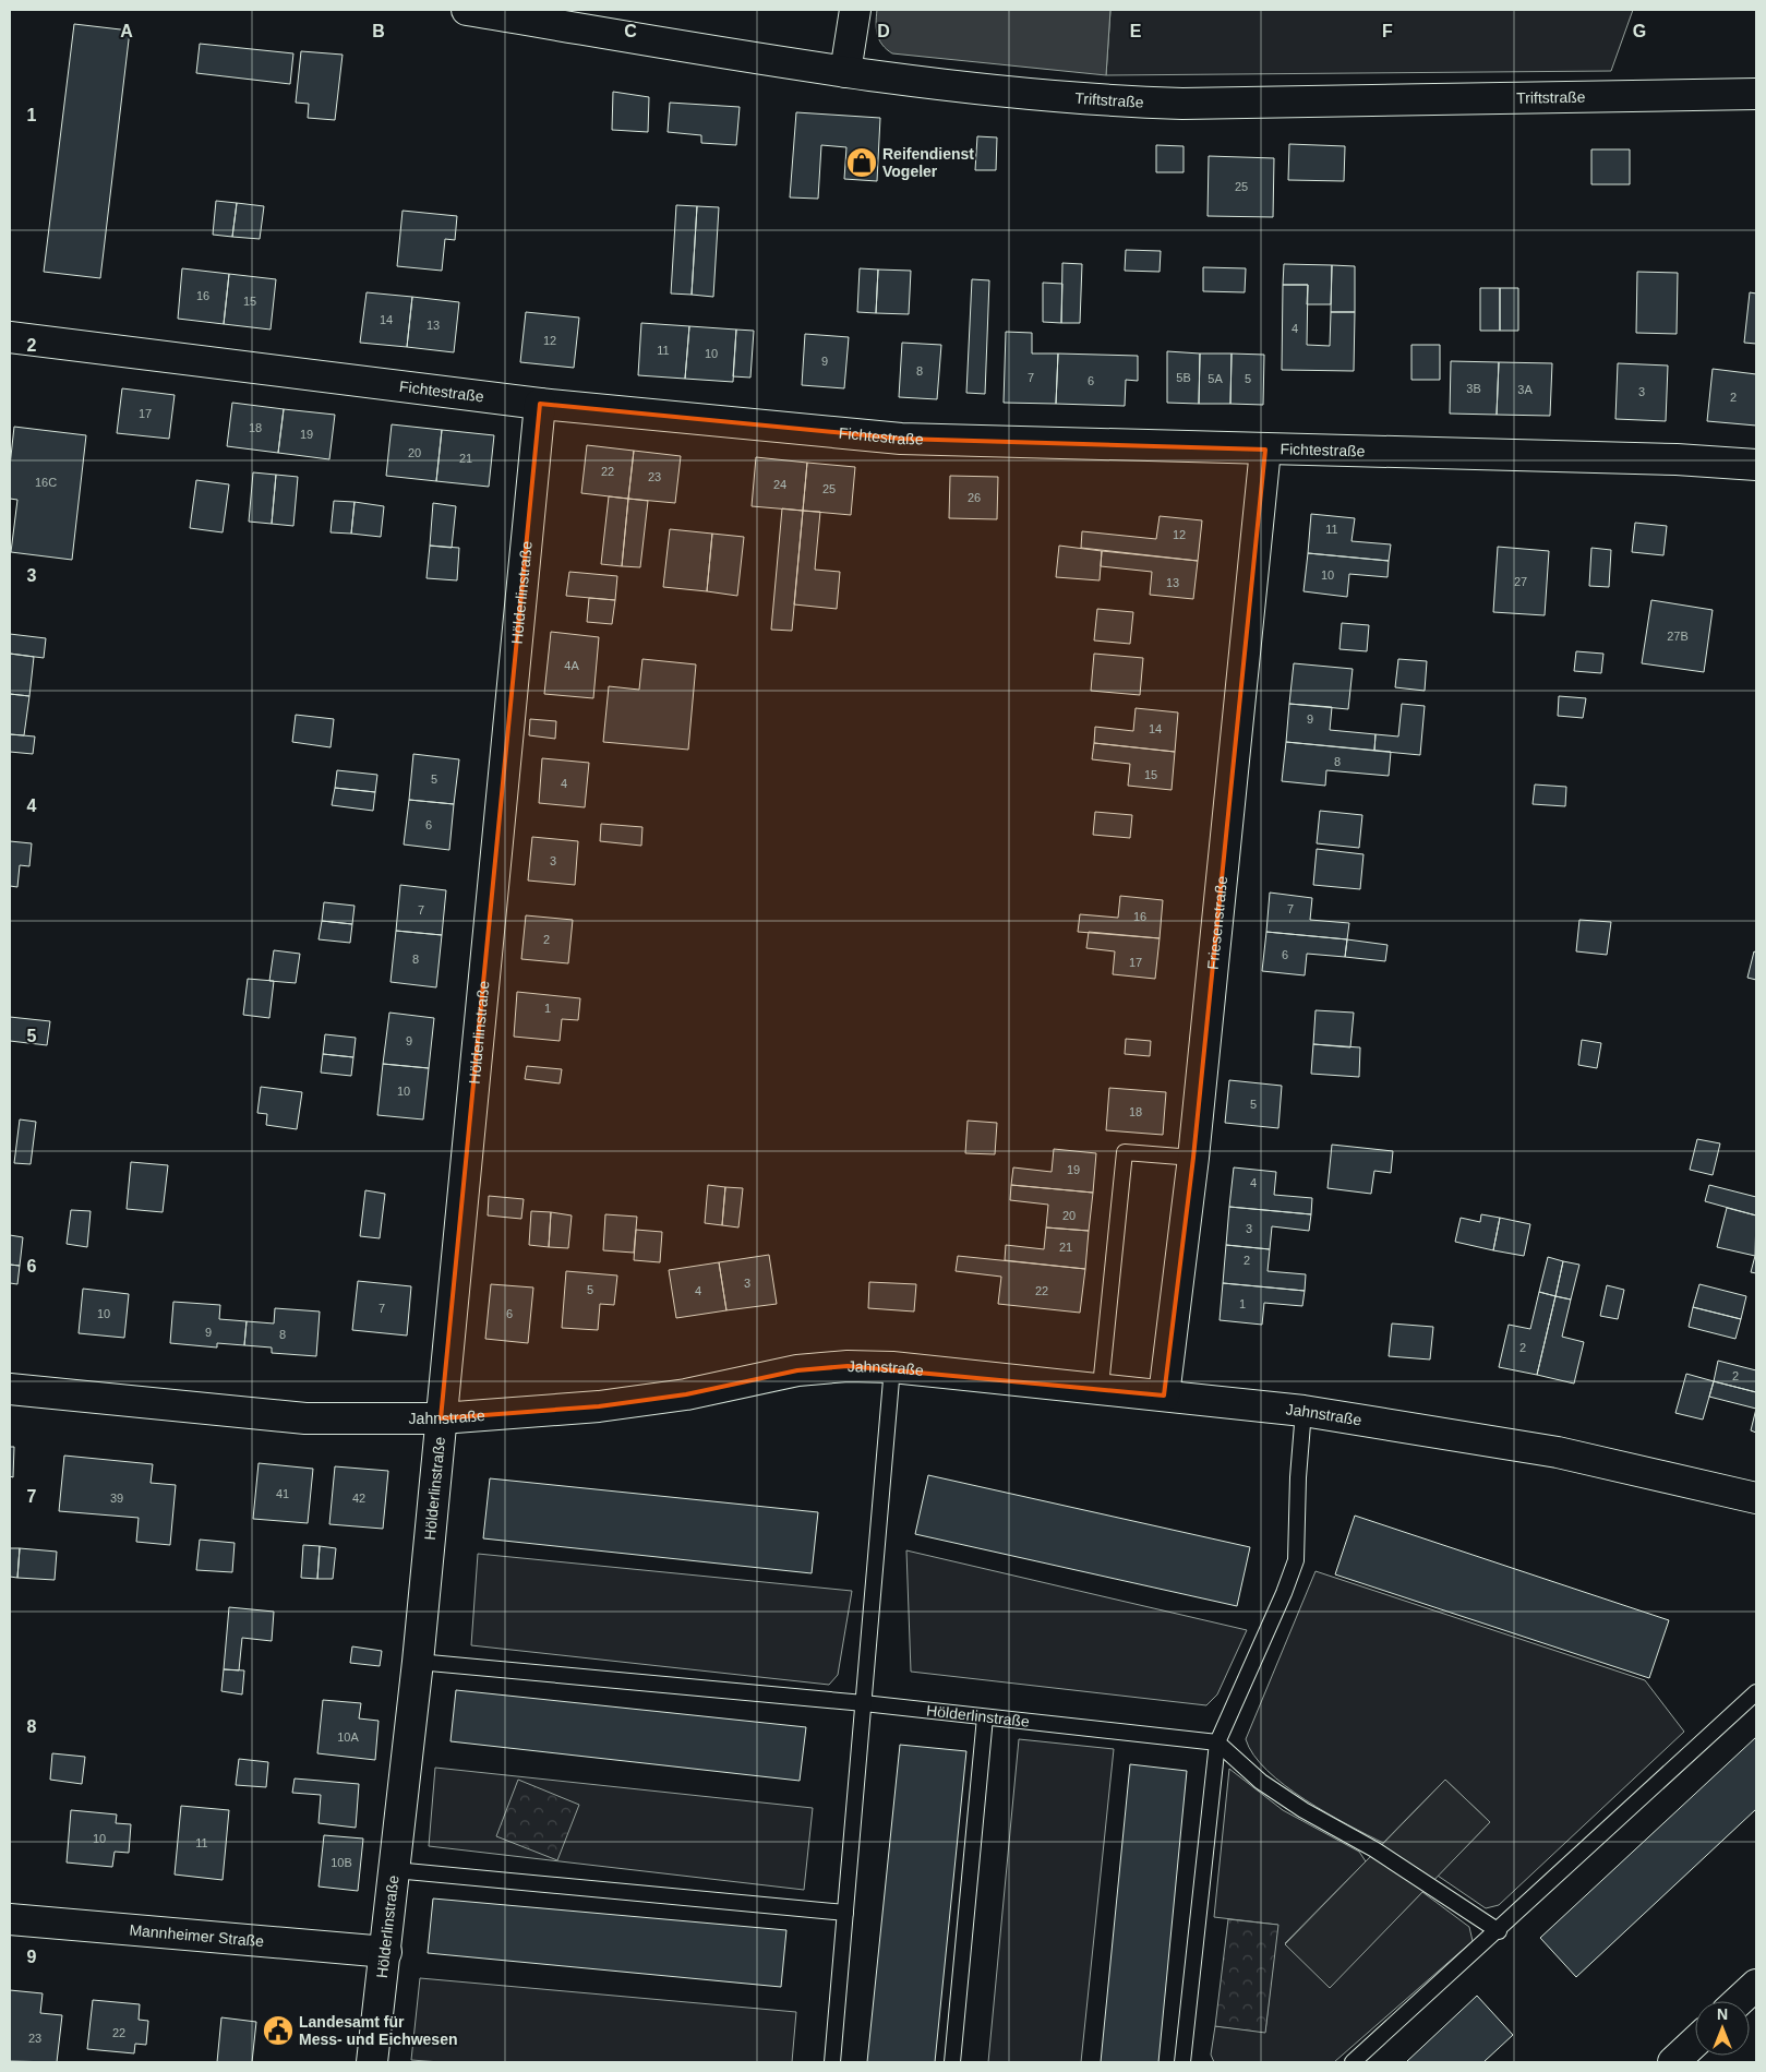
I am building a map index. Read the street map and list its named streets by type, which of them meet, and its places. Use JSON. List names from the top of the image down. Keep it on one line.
{"streets":{"street":["Triftstraße","Fichtestraße","Hölderlinstraße","Friesenstraße","Jahnstraße","Mannheimer Straße"]},"crossings":[["Fichtestraße","Hölderlinstraße"],["Fichtestraße","Friesenstraße"],["Hölderlinstraße","Jahnstraße"],["Hölderlinstraße","Mannheimer Straße"],["Friesenstraße","Jahnstraße"]],"places":{"shop":["Reifendienst Vogeler"],"public building":["Landesamt für Mess- und Eichwesen"]},"house_numbers":["25","16","15","14","13","4","12","11","10","9","8","7","5B","5A","5","6","3B","3A","3","2","17","18","19","20","21","22","23","16C","24","25","26","11","12","10","27","13","27B","4A","9","14","8","15","5","4","6","3","7","7","16","2","6","8","17","1","9","10","5","18","19","4","20","3","21","2","3","5","4","22","1","7","10","6","9","8","2","2","41","39","42","10A","10","11","10B","22","23"],"north":"top","grid":{"columns":["A","B","C","D","E","F","G"],"rows":["1","2","3","4","5","6","7","8","9"]}}
